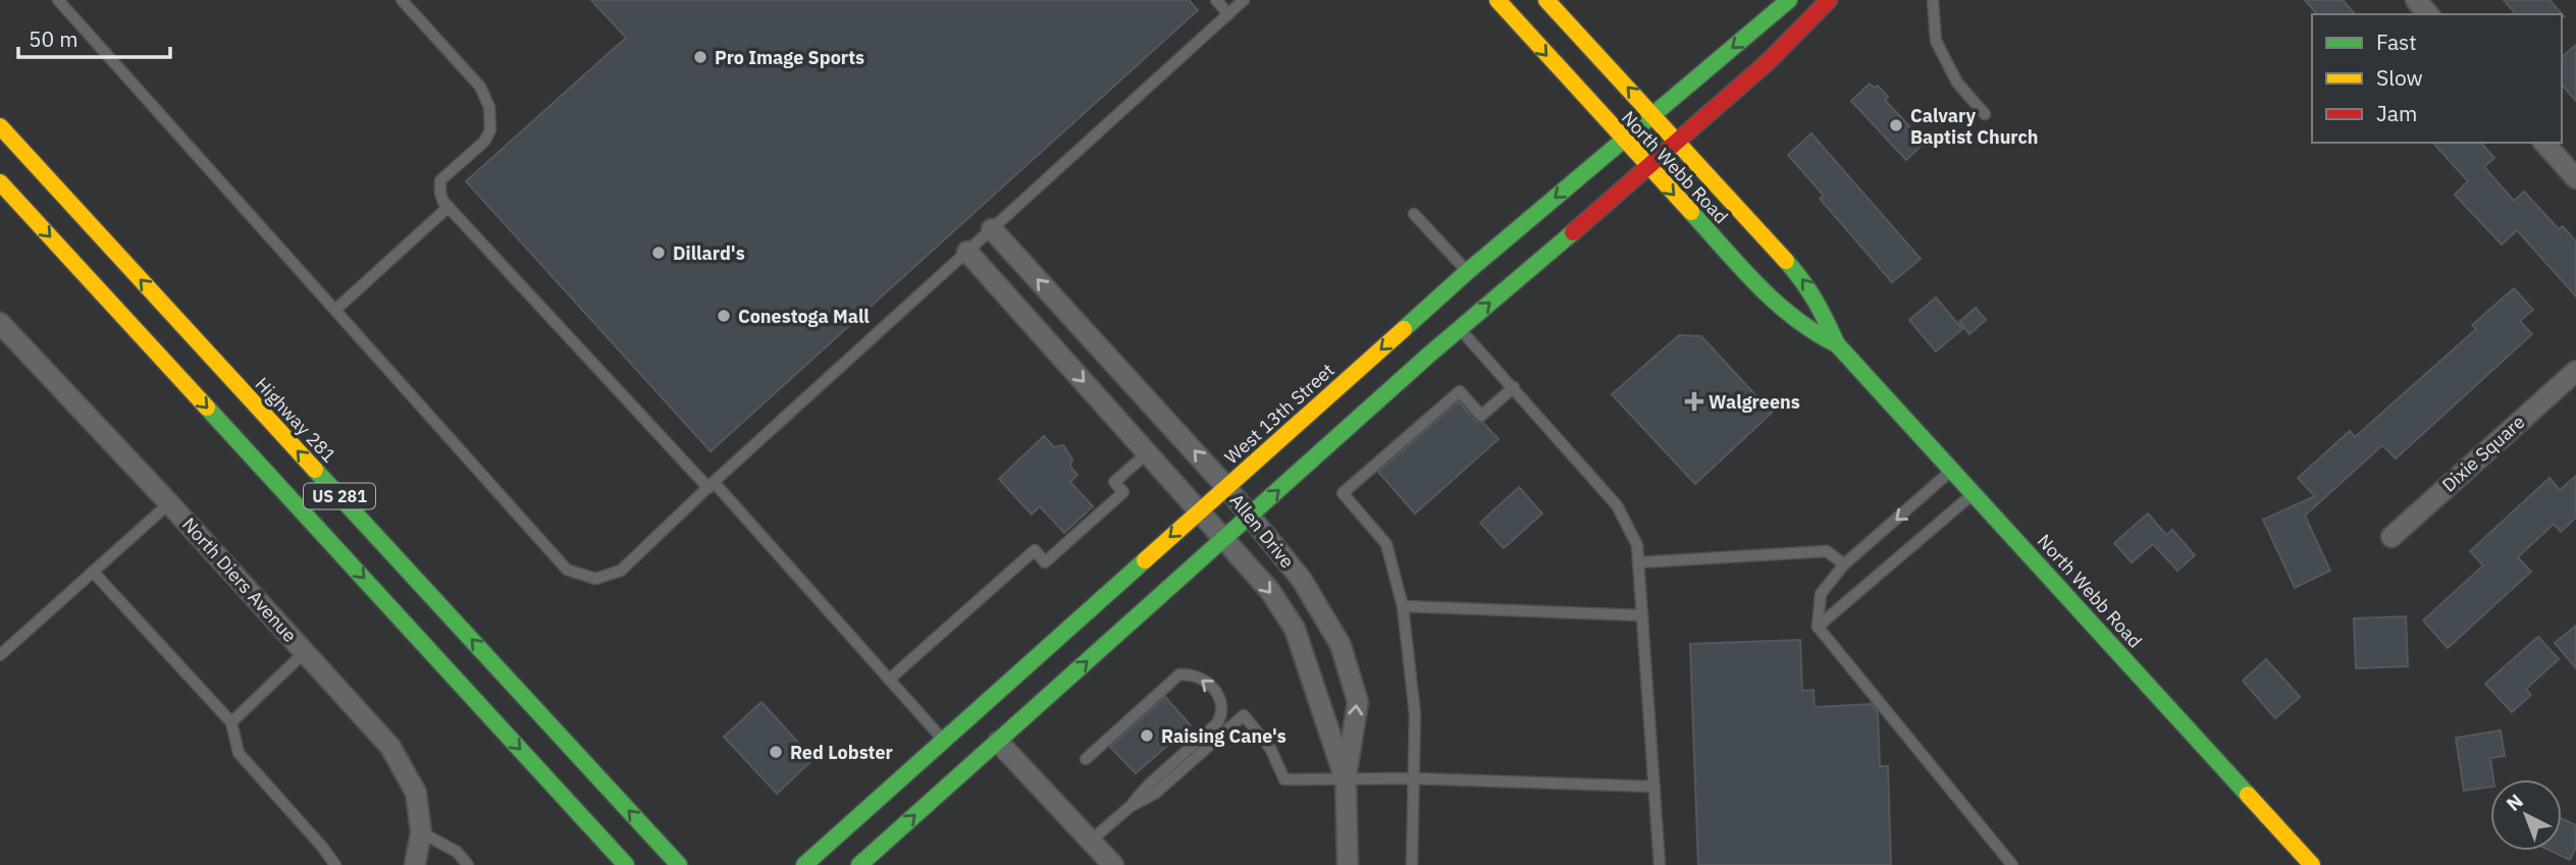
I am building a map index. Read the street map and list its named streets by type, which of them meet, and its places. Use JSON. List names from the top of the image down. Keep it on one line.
{"streets":{"main road":["North Webb Road","West 13th Street","Highway 281","US 281"],"street":["Dixie Square","Allen Drive","North Diers Avenue"]},"crossings":[["North Webb Road","West 13th Street"],["West 13th Street","Allen Drive"]],"places":{"other":["Pro Image Sports","Calvary Baptist Church","Dillard's","Conestoga Mall","Raising Cane's","Red Lobster"],"health":["Walgreens"]},"legend":["Fast","Slow","Jam"],"scale_bar":"50 m","north":"top left"}
